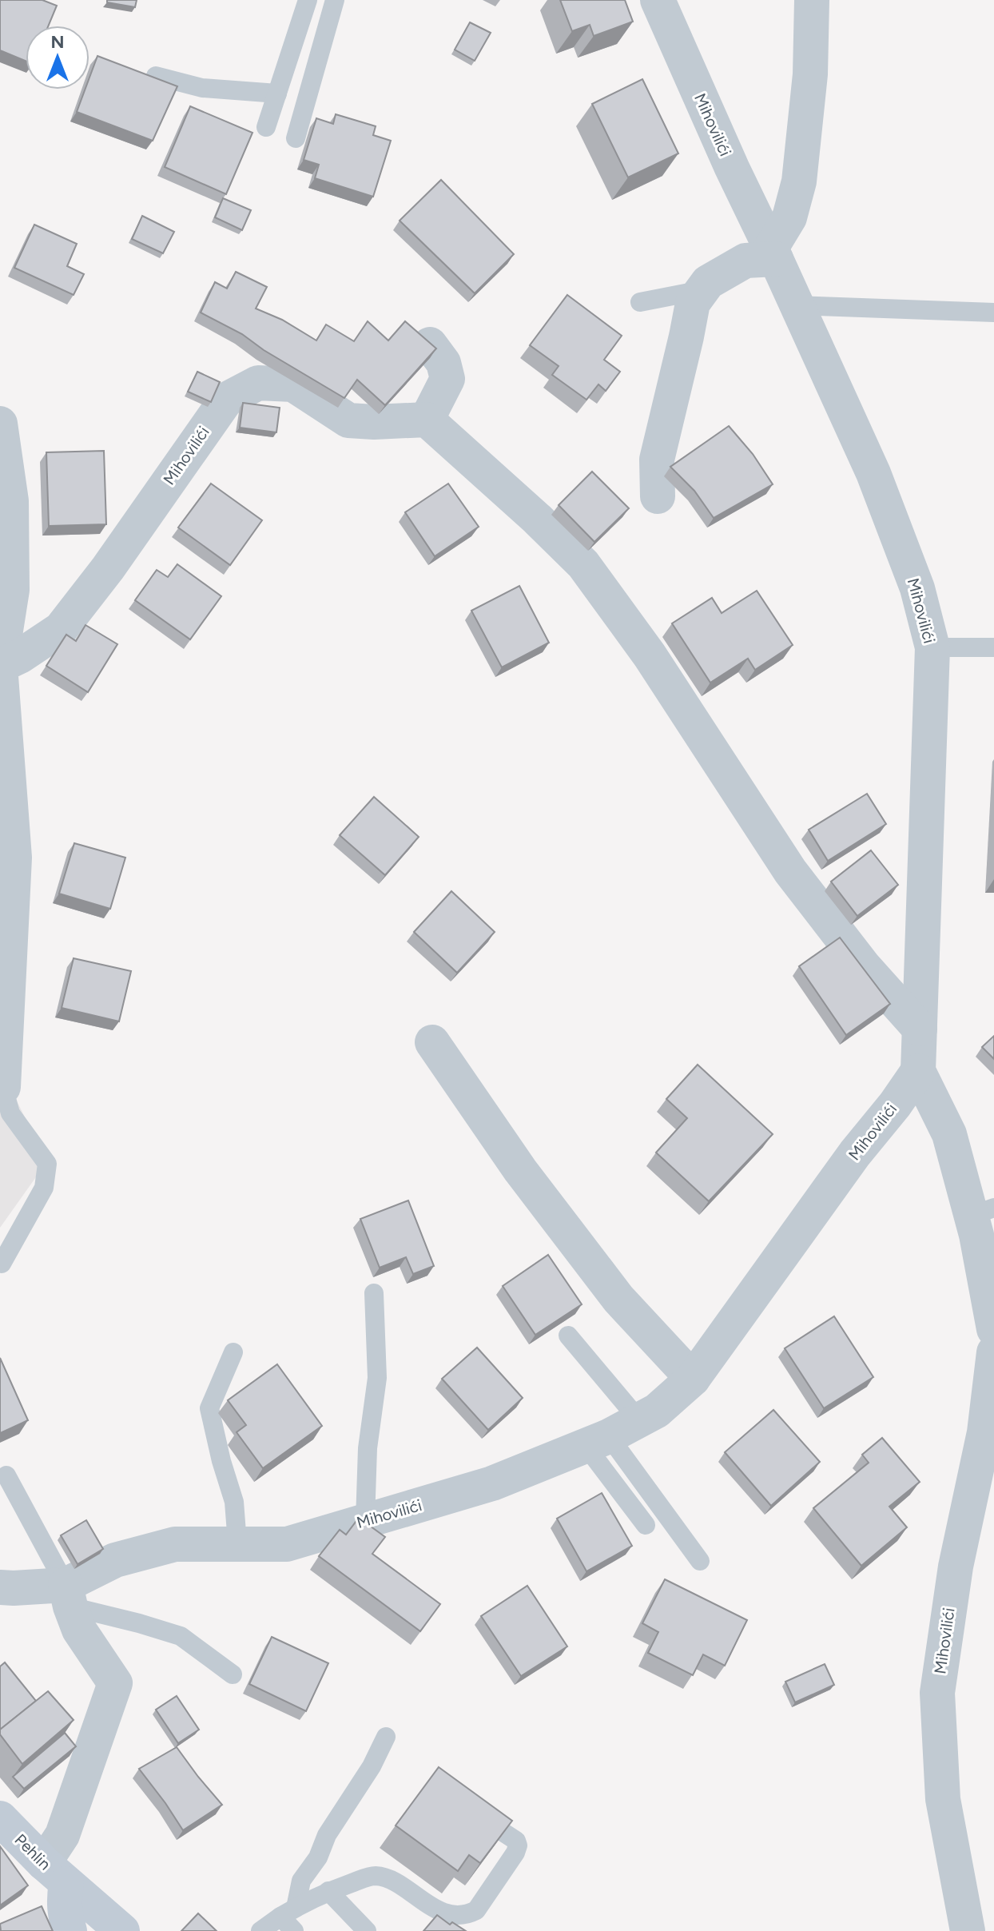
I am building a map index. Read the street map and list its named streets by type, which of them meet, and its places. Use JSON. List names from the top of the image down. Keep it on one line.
{"streets":{"main road":["Pehlin"],"street":["Mihovilići"]},"north":"top"}
